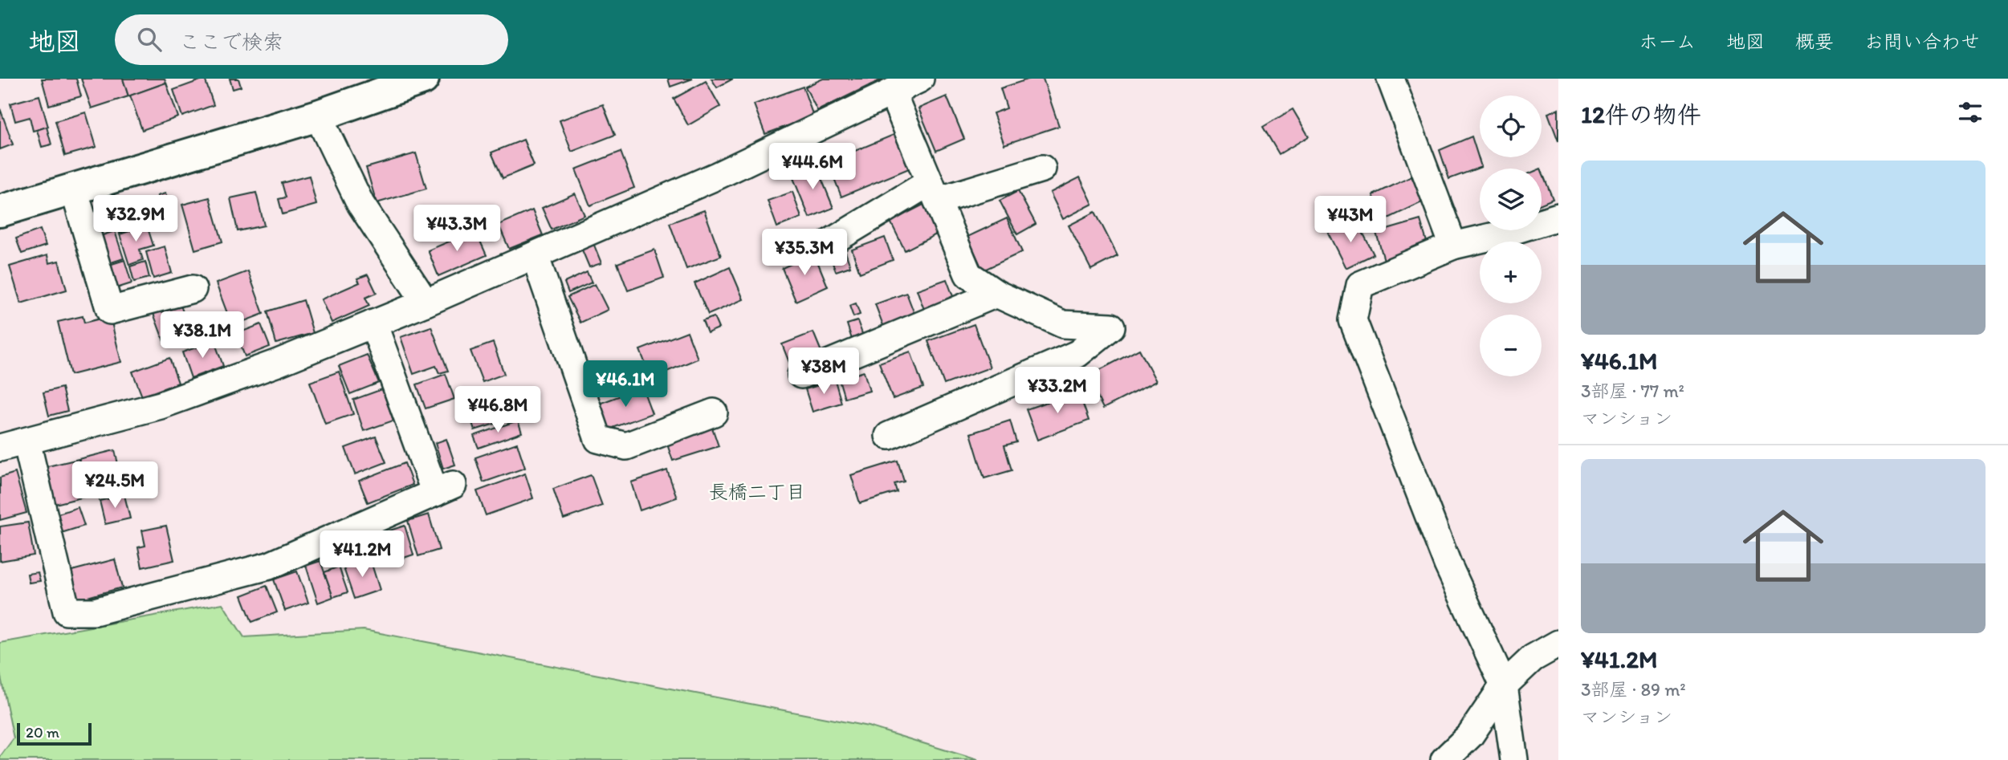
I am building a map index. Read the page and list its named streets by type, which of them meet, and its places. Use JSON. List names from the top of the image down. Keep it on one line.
{"districts":["長橋二丁目"],"scale_bar":"20 m","page":{"header":"地図","search":"ここで検索","nav":["ホーム","地図","概要","お問い合わせ"],"heading":"12件の物件","map_buttons":["+","−"],"price":["¥44.6M","¥32.9M","¥43M","¥43.3M","¥35.3M","¥38.1M","¥38M","¥46.1M","¥33.2M","¥46.8M","¥24.5M","¥41.2M"],"list":[{"name":"¥46.1M","note":"3部屋 · 77 m² · マンション"},{"name":"¥41.2M","note":"3部屋 · 89 m² · マンション"}],"scale":"20 m"}}
